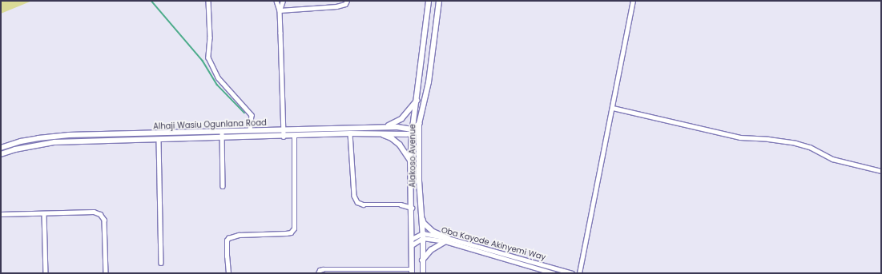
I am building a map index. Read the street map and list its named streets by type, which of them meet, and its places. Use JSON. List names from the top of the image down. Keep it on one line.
{"streets":{"street":["Alhaji Wasiu Ogunlana Road","Alakoso Avenue","Oba Kayode Akinyemi Way"]},"crossings":[["Alhaji Wasiu Ogunlana Road","Alakoso Avenue"],["Alakoso Avenue","Oba Kayode Akinyemi Way"]]}
